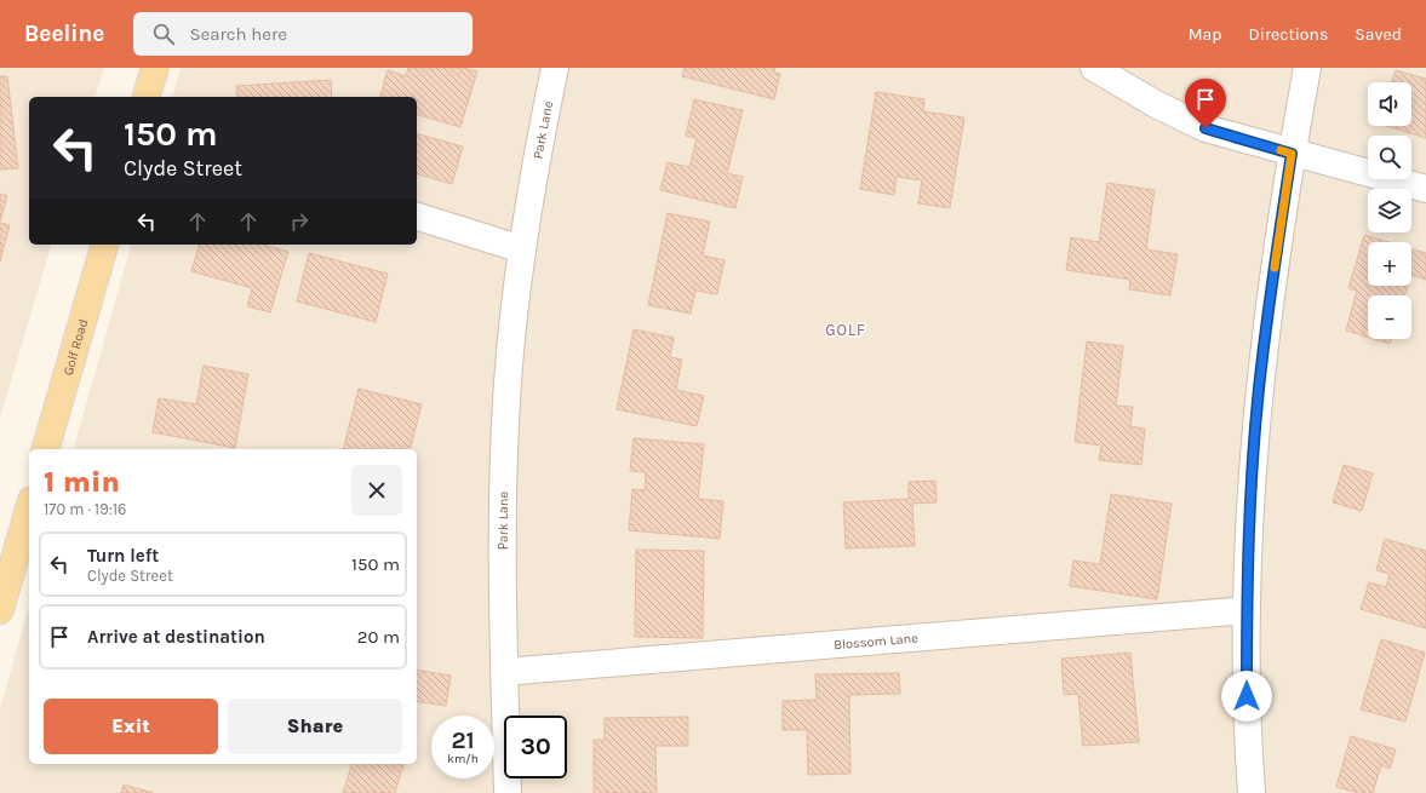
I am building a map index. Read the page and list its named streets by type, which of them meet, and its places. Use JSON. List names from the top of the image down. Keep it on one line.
{"streets":{"main road":["Golf Road"],"street":["Park Lane","Blossom Lane"]},"crossings":[["Park Lane","Blossom Lane"]],"districts":["GOLF"],"page":{"header":"Beeline","search":"Search here","nav":["Map","Directions","Saved"],"map_buttons":["+","−"],"turn":["150 m","Clyde Street"],"heading":["1 min","170 m · 19:16"],"list":[{"name":"Turn left","note":"Clyde Street","value":"150 m"},{"name":"Arrive at destination","value":"20 m"}],"buttons":["Exit","Share"],"speed":"21 km/h","limit":"30"}}
